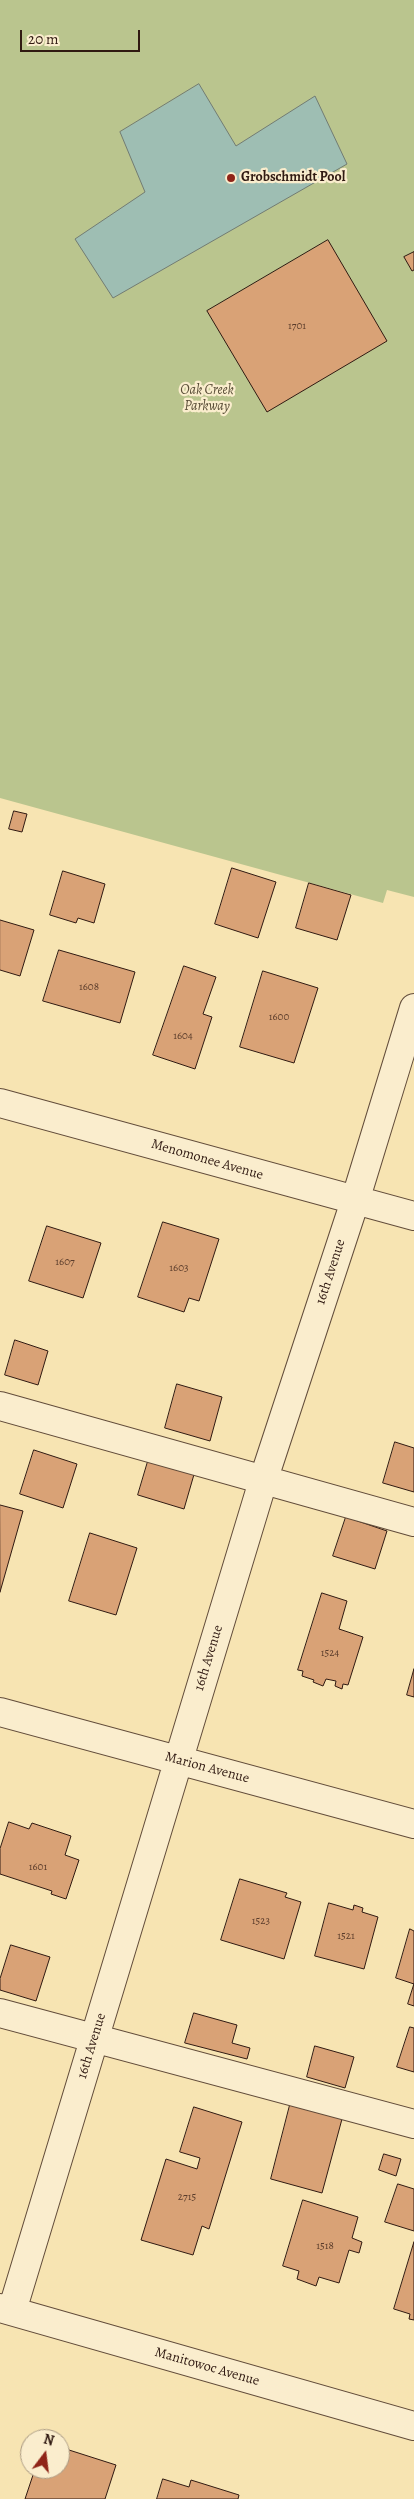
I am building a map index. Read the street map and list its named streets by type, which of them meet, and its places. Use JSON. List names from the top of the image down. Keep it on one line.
{"streets":{"street":["Menomonee Avenue","16th Avenue","Marion Avenue","Manitowoc Avenue"]},"crossings":[["Menomonee Avenue","16th Avenue"],["16th Avenue","Marion Avenue"],["16th Avenue","Manitowoc Avenue"]],"parks":["Oak Creek Parkway"],"places":["Grobschmidt Pool"],"house_numbers":["1701","1608","1600","1604","1607","1603","1524","1601","1523","1521","2715","1518"],"scale_bar":"20 m","north":"top"}
